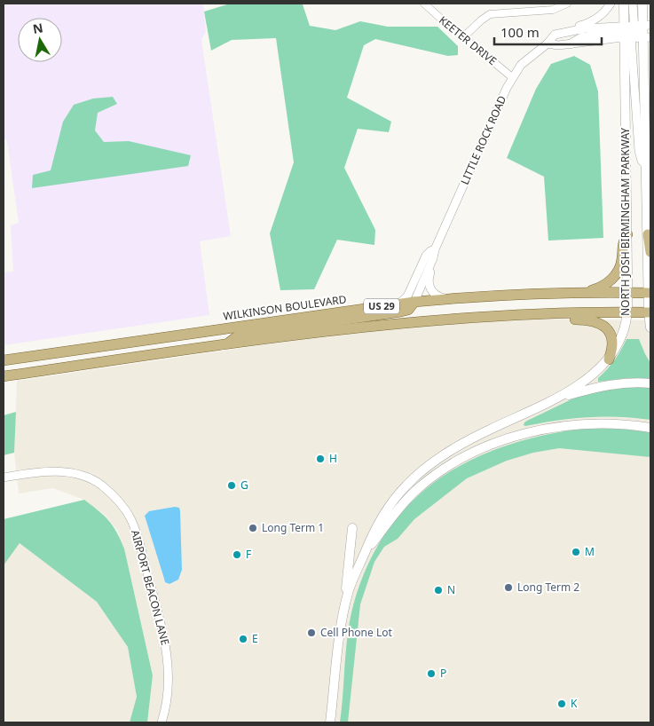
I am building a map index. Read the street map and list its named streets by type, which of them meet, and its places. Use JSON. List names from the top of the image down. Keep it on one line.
{"streets":{"main road":["NORTH JOSH BIRMINGHAM PARKWAY","US 29","WILKINSON BOULEVARD"],"street":["KEETER DRIVE","LITTLE ROCK ROAD","AIRPORT BEACON LANE"]},"crossings":[["KEETER DRIVE","LITTLE ROCK ROAD"],["LITTLE ROCK ROAD","NORTH JOSH BIRMINGHAM PARKWAY"],["LITTLE ROCK ROAD","WILKINSON BOULEVARD"],["NORTH JOSH BIRMINGHAM PARKWAY","US 29"],["NORTH JOSH BIRMINGHAM PARKWAY","WILKINSON BOULEVARD"]],"places":["H","G","Long Term 1","M","F","Long Term 2","N","Cell Phone Lot","E","P","K"],"scale_bar":"100 m","north":"top"}
